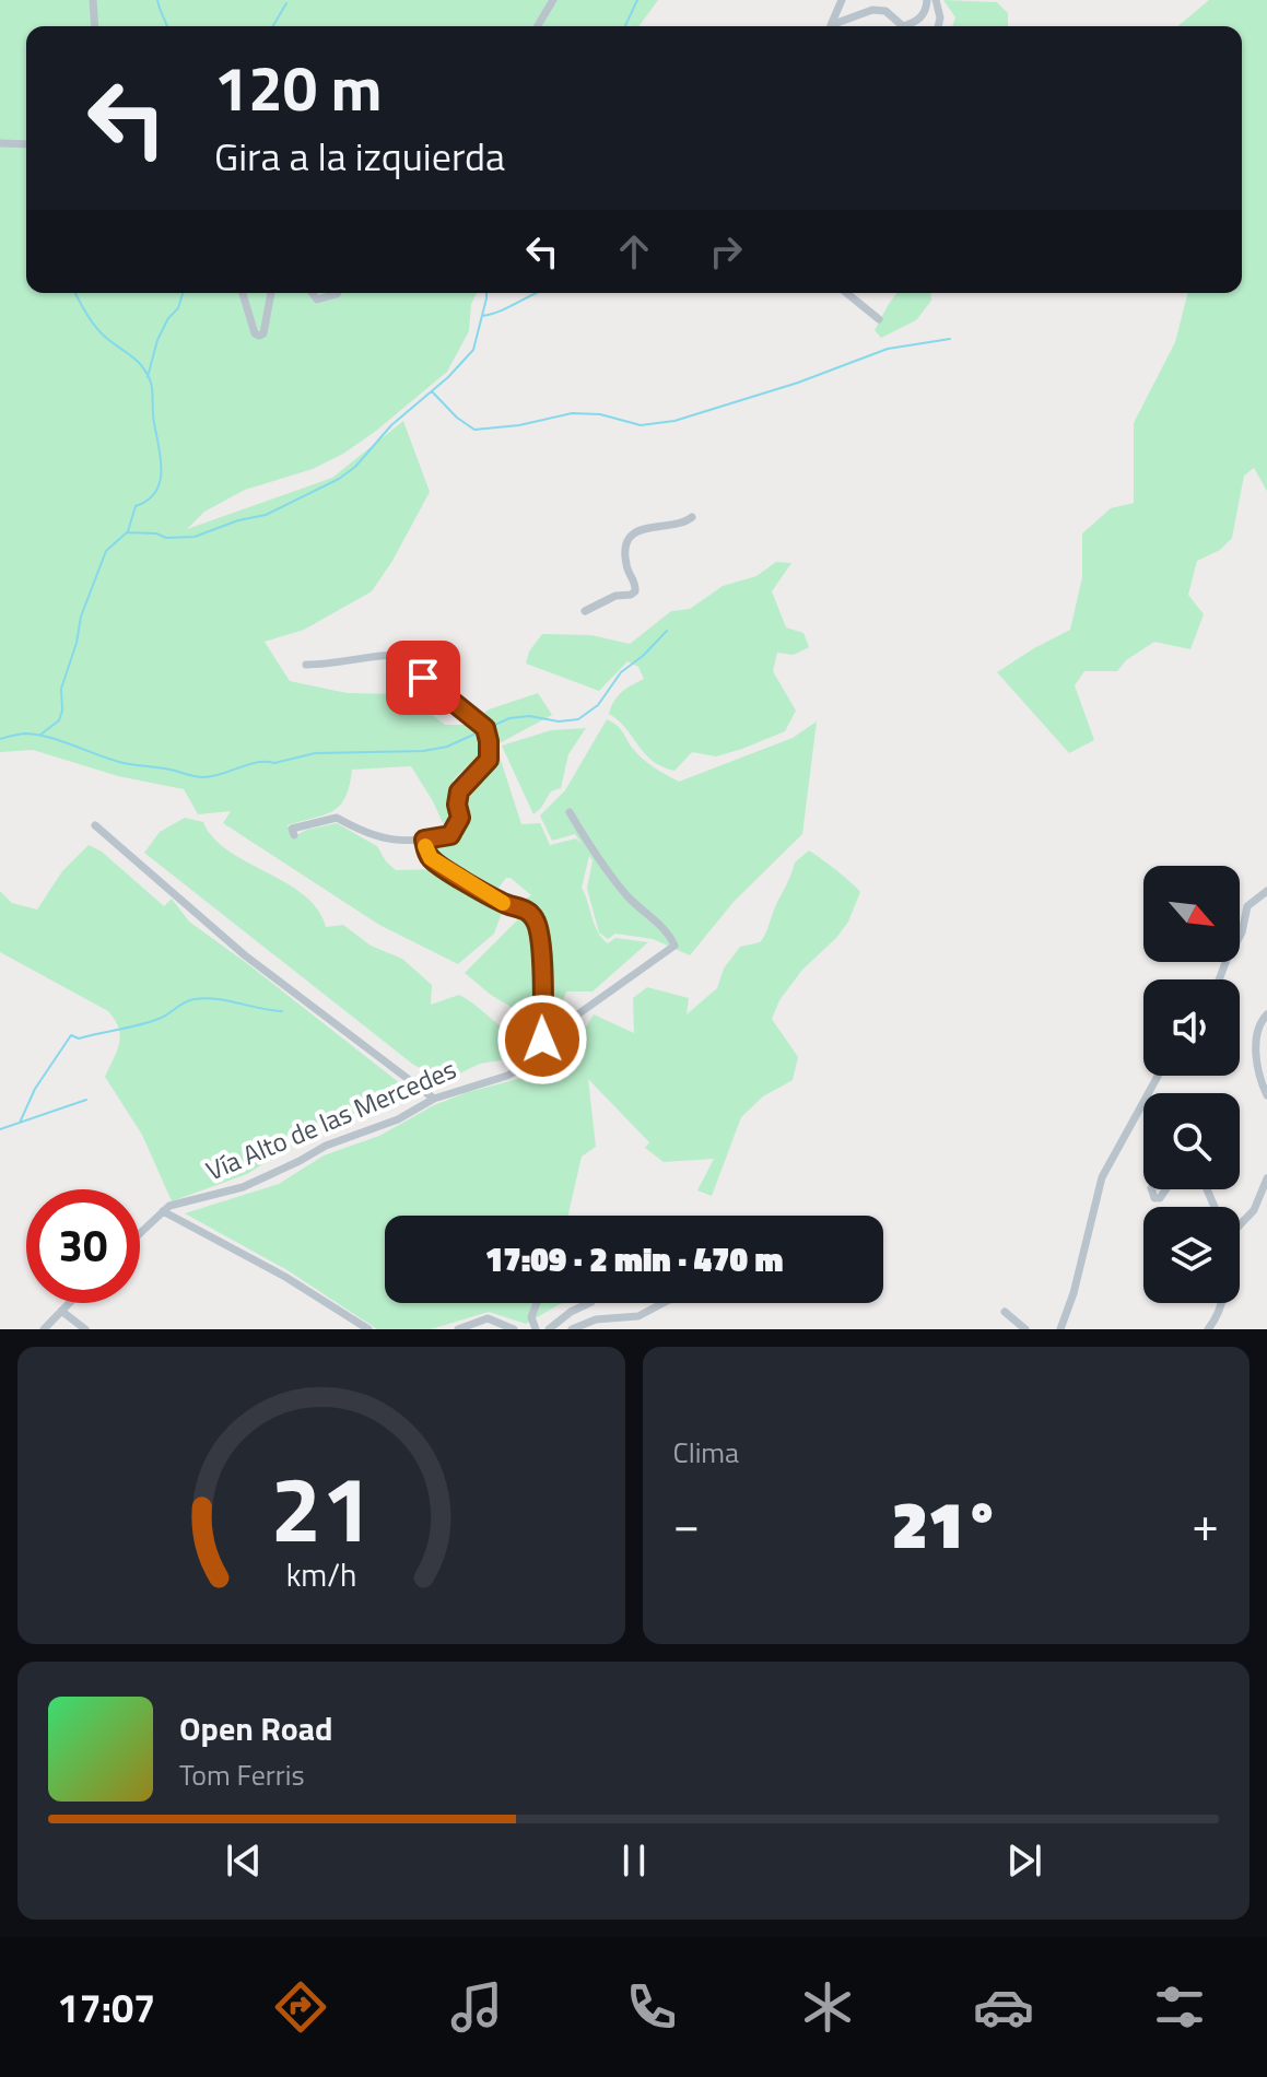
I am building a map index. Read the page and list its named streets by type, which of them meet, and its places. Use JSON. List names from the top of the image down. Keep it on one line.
{"streets":{"street":["Vía Alto de las Mercedes"]},"north":"bottom right","page":{"turn":["120 m","Gira a la izquierda"],"limit":"30","trip":"17:09 · 2 min · 470 m","tile":"Clima","heat":["−","21°","+"],"song":["Open Road","Tom Ferris"],"tabs":"17:07","gauge":["21","km/h"]}}
